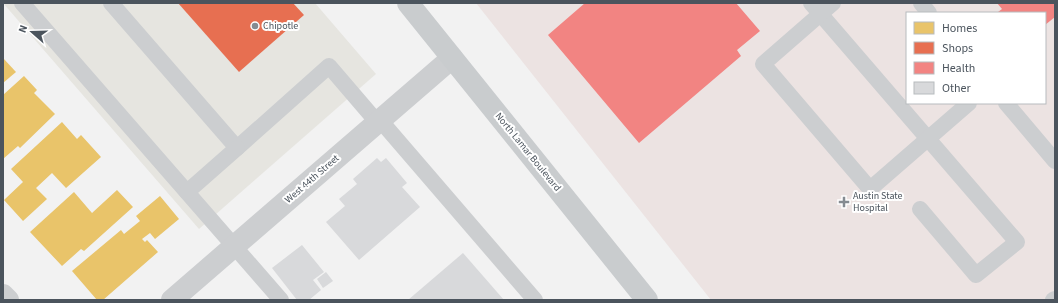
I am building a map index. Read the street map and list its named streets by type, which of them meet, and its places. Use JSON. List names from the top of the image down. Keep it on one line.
{"streets":{"main road":["North Lamar Boulevard"],"street":["West 44th Street"]},"crossings":[["North Lamar Boulevard","West 44th Street"]],"places":{"other":["Chipotle"],"health":["Austin State Hospital"]},"legend":["Homes","Shops","Health","Other"],"north":"left"}
